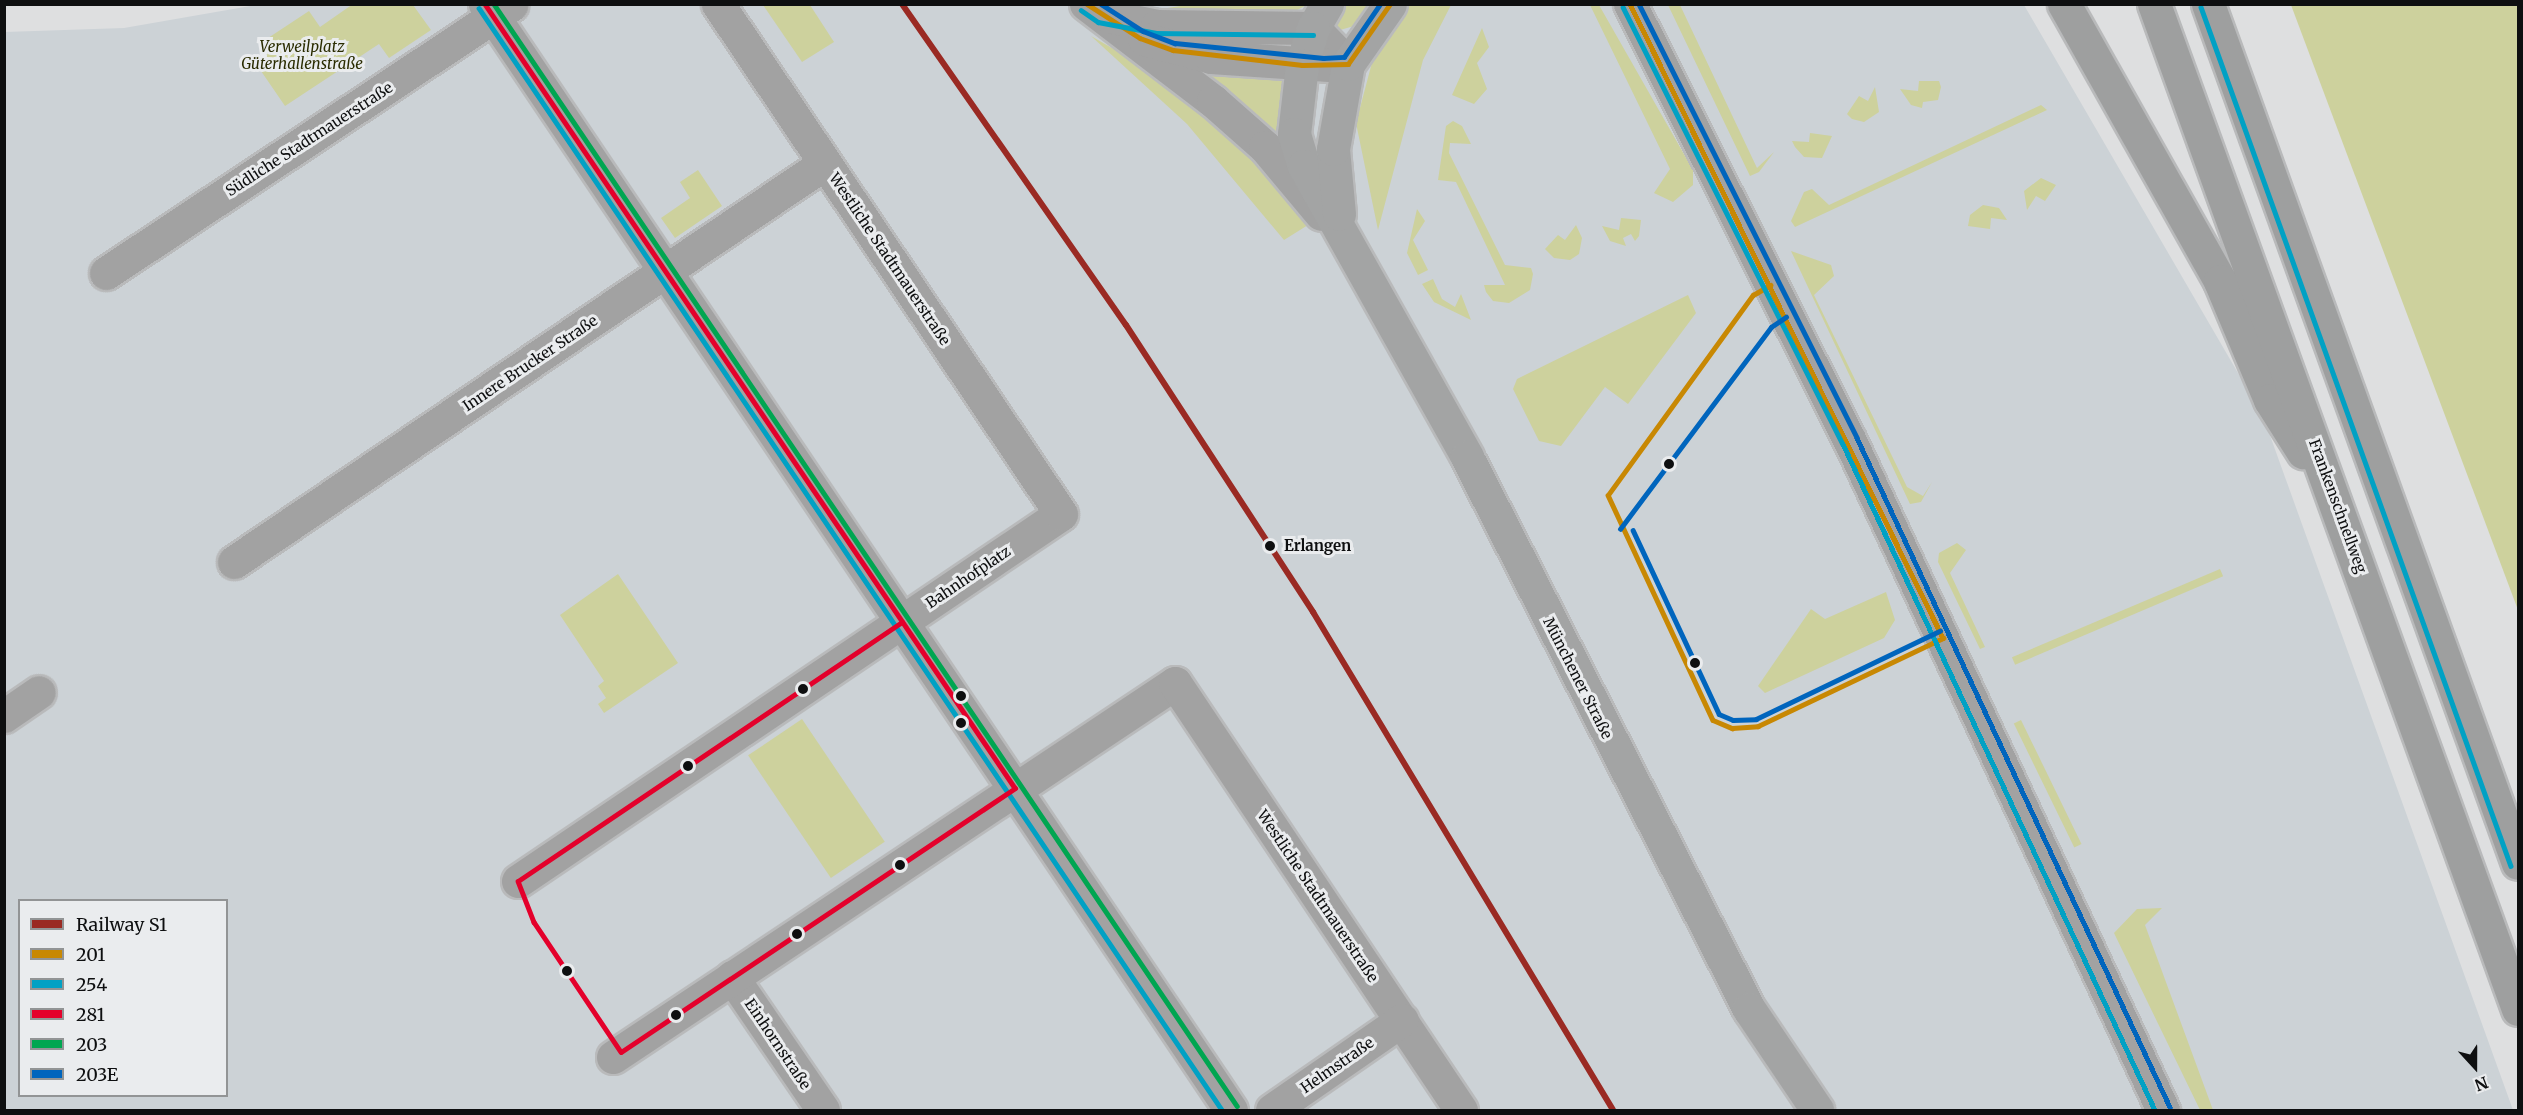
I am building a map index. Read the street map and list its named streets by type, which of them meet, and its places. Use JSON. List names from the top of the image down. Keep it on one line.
{"streets":{"highway":["Frankenschnellweg"],"main road":["Münchener Straße"],"street":["Südliche Stadtmauerstraße","Westliche Stadtmauerstraße","Innere Brucker Straße","Bahnhofplatz","Einhornstraße","Helmstraße"]},"crossings":[["Westliche Stadtmauerstraße","Innere Brucker Straße"],["Westliche Stadtmauerstraße","Bahnhofplatz"],["Westliche Stadtmauerstraße","Helmstraße"]],"parks":["Verweilplatz Güterhallenstraße"],"places":["Erlangen"],"lines":["rail line S1","transit line 201","transit line 281","transit line 203","transit line 203E","transit line 254"],"legend":["Railway S1","201","254","281","203","203E"],"north":"bottom"}
